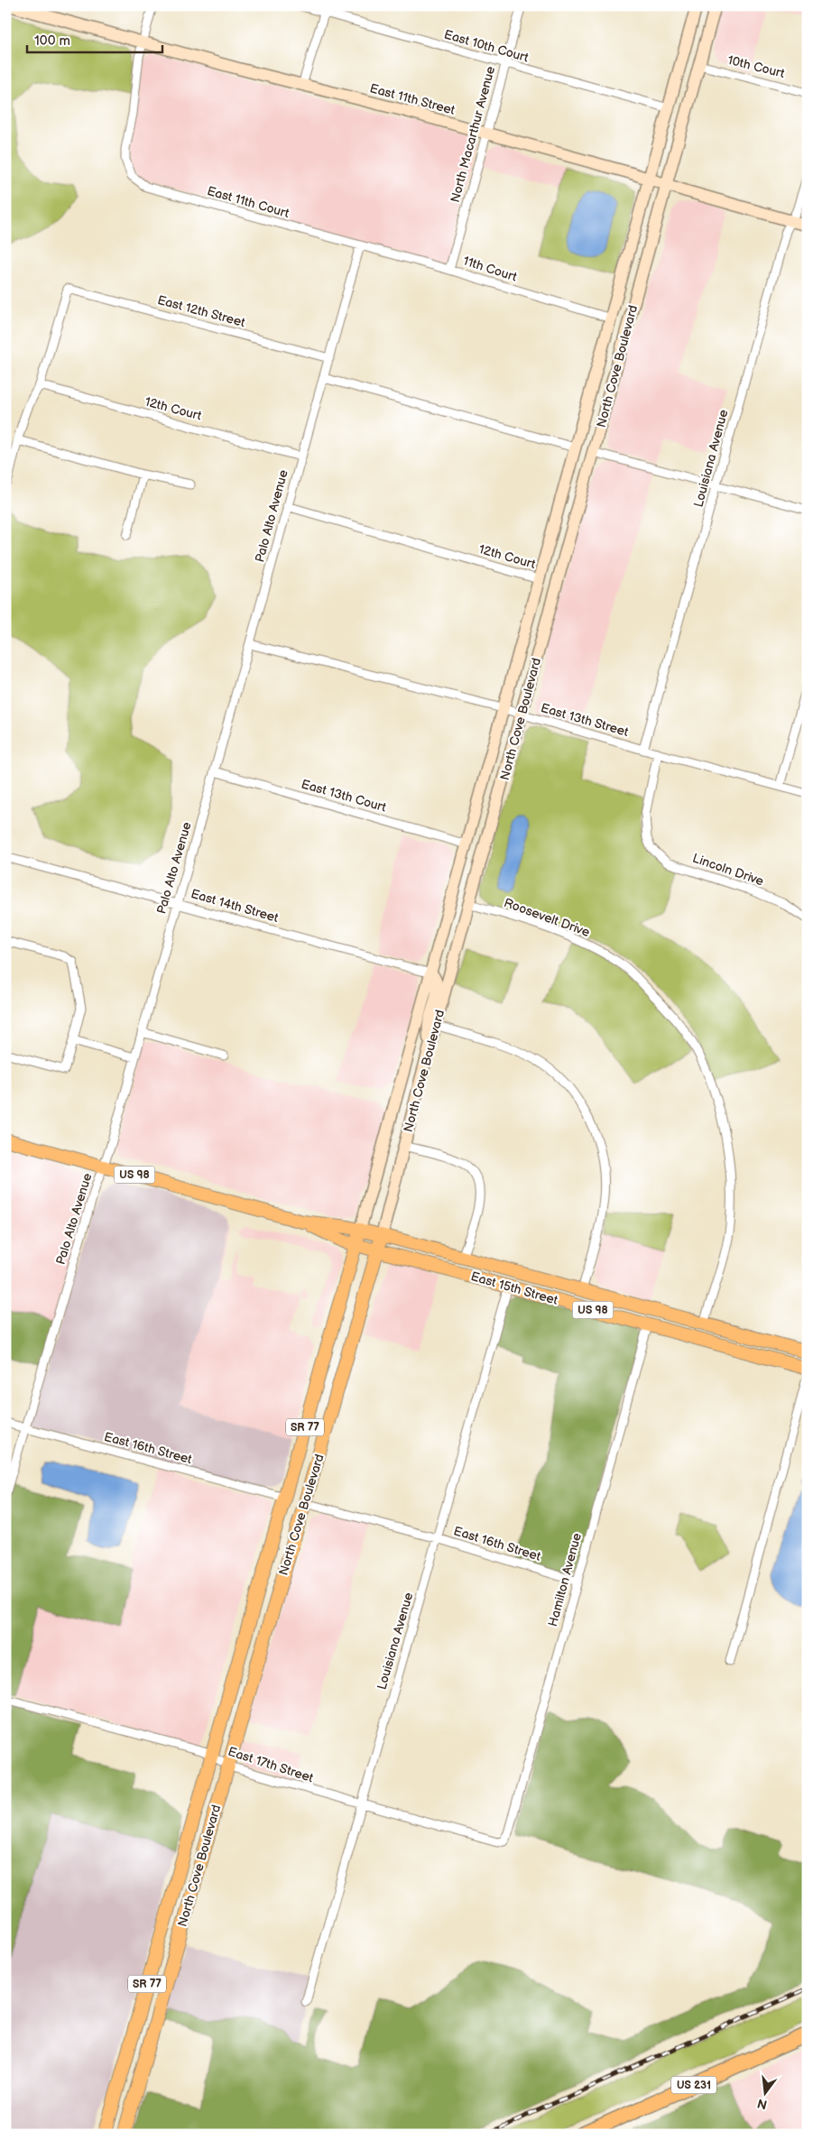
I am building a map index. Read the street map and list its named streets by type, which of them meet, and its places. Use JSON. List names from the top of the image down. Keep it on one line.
{"streets":{"highway":["US 231"],"main road":["East 11th Street","North Cove Boulevard","US 98","East 15th Street","SR 77"],"street":["East 10th Court","10th Court","North Macarthur Avenue","East 11th Court","11th Court","East 12th Street","12th Court","Louisiana Avenue","Palo Alto Avenue","East 13th Street","East 13th Court","Lincoln Drive","East 14th Street","Roosevelt Drive","East 16th Street","Hamilton Avenue","East 17th Street"]},"crossings":[["East 10th Court","North Macarthur Avenue"],["East 10th Court","North Cove Boulevard"],["10th Court","North Cove Boulevard"],["East 11th Street","North Macarthur Avenue"],["East 11th Street","East 11th Court"],["East 11th Street","North Cove Boulevard"],["East 11th Street","Louisiana Avenue"],["North Macarthur Avenue","11th Court"],["East 11th Court","11th Court"],["East 11th Court","Palo Alto Avenue"],["11th Court","North Cove Boulevard"],["11th Court","Palo Alto Avenue"],["East 12th Street","12th Court"],["East 12th Street","Palo Alto Avenue"],["North Cove Boulevard","12th Court"],["North Cove Boulevard","East 13th Street"],["North Cove Boulevard","East 13th Court"],["North Cove Boulevard","East 14th Street"],["North Cove Boulevard","Roosevelt Drive"],["North Cove Boulevard","East 15th Street"],["North Cove Boulevard","East 16th Street"],["North Cove Boulevard","East 17th Street"],["12th Court","Palo Alto Avenue"],["Louisiana Avenue","East 13th Street"],["Louisiana Avenue","East 15th Street"],["Louisiana Avenue","East 16th Street"],["Louisiana Avenue","East 17th Street"],["Palo Alto Avenue","East 13th Street"],["Palo Alto Avenue","East 13th Court"],["Palo Alto Avenue","East 14th Street"],["Palo Alto Avenue","East 15th Street"],["Palo Alto Avenue","East 16th Street"],["East 13th Street","Lincoln Drive"],["Roosevelt Drive","East 15th Street"],["East 15th Street","Hamilton Avenue"],["East 16th Street","Hamilton Avenue"],["Hamilton Avenue","East 17th Street"]],"scale_bar":"100 m","north":"bottom"}
